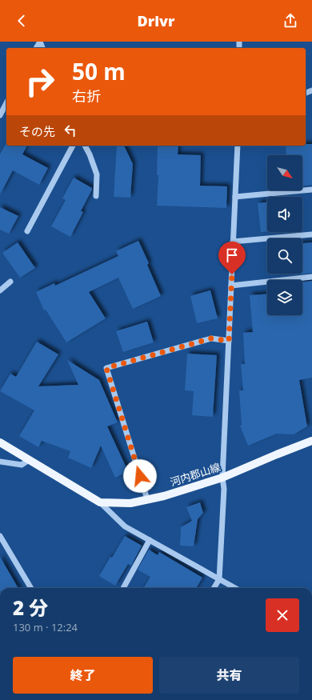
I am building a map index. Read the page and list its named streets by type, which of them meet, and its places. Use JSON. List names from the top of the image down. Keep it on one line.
{"streets":{"main road":["河内郡山線"]},"north":"bottom right","page":{"header":"Drivr","turn":["50 m","右折"],"then":"その先","heading":["2 分","130 m · 12:24"],"buttons":["終了","共有"]}}
